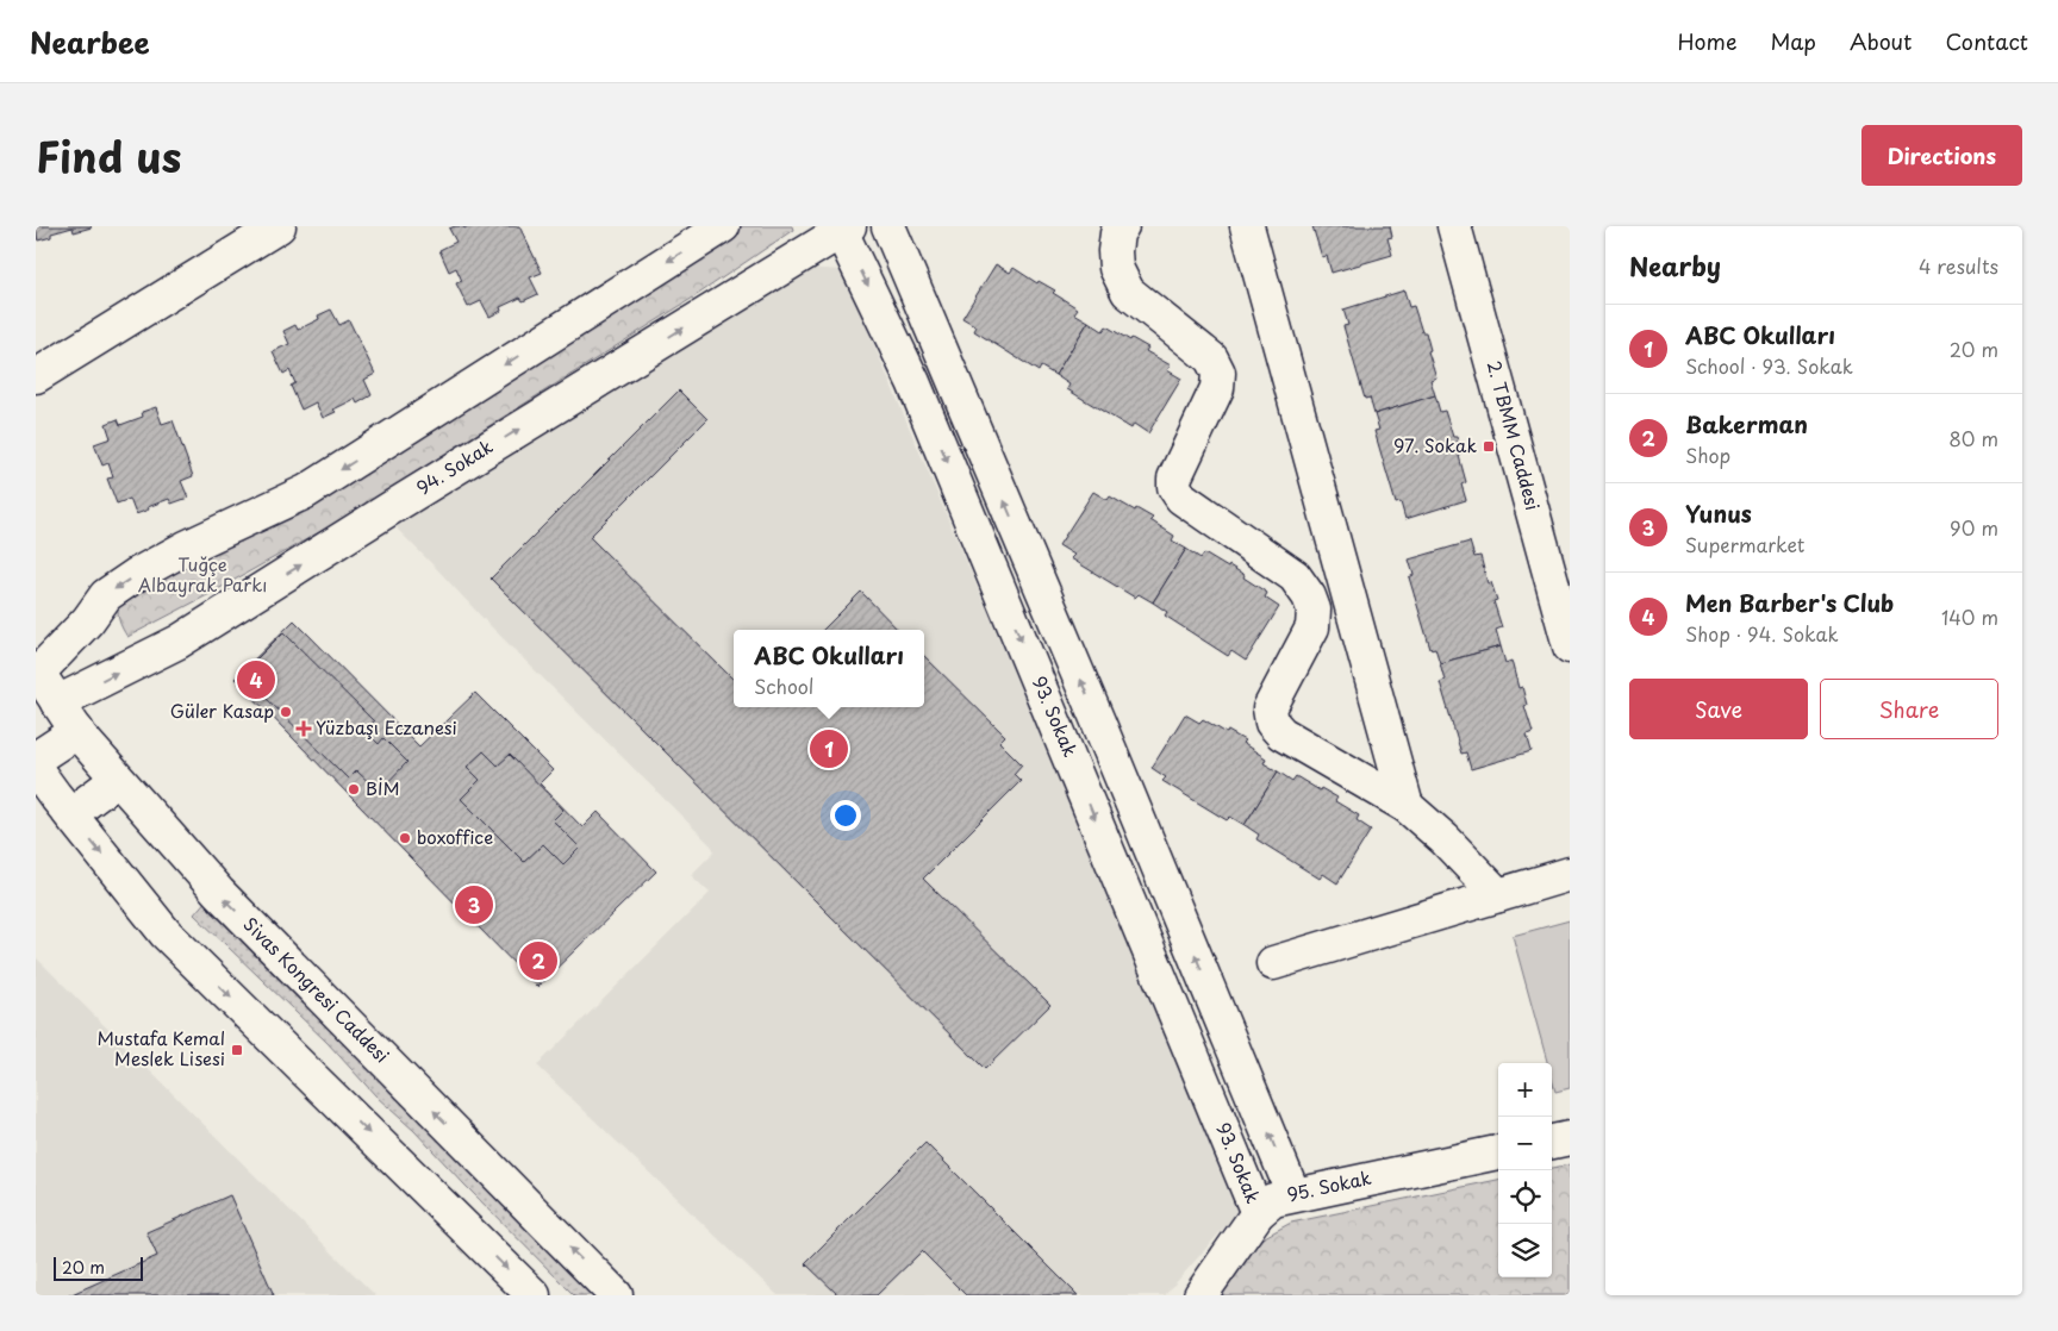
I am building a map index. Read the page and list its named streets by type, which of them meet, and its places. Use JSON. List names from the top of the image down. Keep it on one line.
{"streets":{"street":["2. TBMM Caddesi","94. Sokak","93. Sokak","Sivas Kongresi Caddesi","95. Sokak"]},"crossings":[["94. Sokak","93. Sokak"],["94. Sokak","Sivas Kongresi Caddesi"],["93. Sokak","95. Sokak"]],"parks":["Tuğçe Albayrak Parkı"],"places":{"transit":["97. Sokak","Mustafa Kemal Meslek Lisesi"],"other":["Güler Kasap","BİM","boxoffice"],"health":["Yüzbaşı Eczanesi"]},"scale_bar":"20 m","page":{"header":"Nearbee","nav":["Home","Map","About","Contact"],"title":"Find us","buttons":["Directions",["Save","Share"]],"heading":["Nearby","4 results"],"list":[{"mark":"1","name":"ABC Okulları","note":"School · 93. Sokak","value":"20 m"},{"mark":"2","name":"Bakerman","note":"Shop","value":"80 m"},{"mark":"3","name":"Yunus","note":"Supermarket","value":"90 m"},{"mark":"4","name":"Men Barber's Club","note":"Shop · 94. Sokak","value":"140 m"}],"popup":["ABC Okulları","School"],"pins":["4","1","3","2"],"map_buttons":["+","−"],"scale":"20 m"}}
